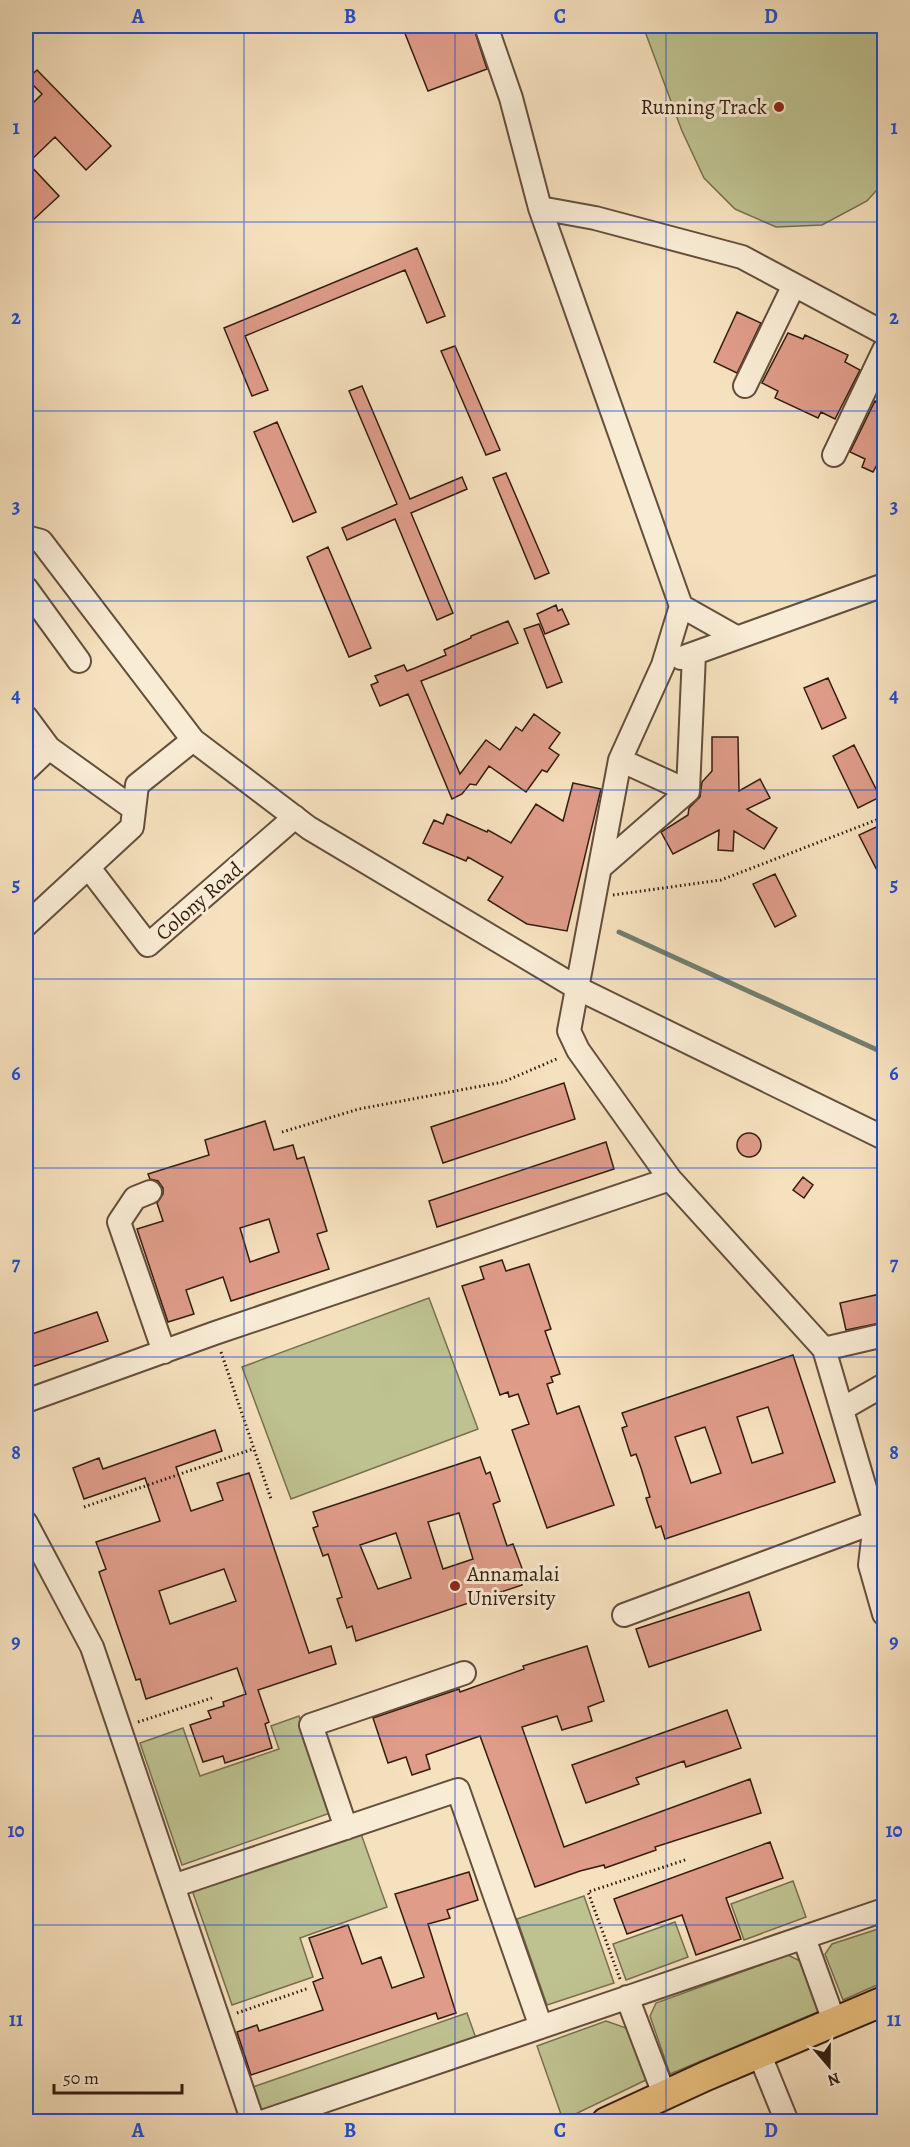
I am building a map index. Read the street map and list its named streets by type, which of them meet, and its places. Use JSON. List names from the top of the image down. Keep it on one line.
{"streets":{"street":["Colony Road"]},"places":["Running Track","Annamalai University"],"scale_bar":"50 m","north":"bottom","grid":{"columns":["A","B","C","D"],"rows":["1","2","3","4","5","6","7","8","9","10","11"]}}
